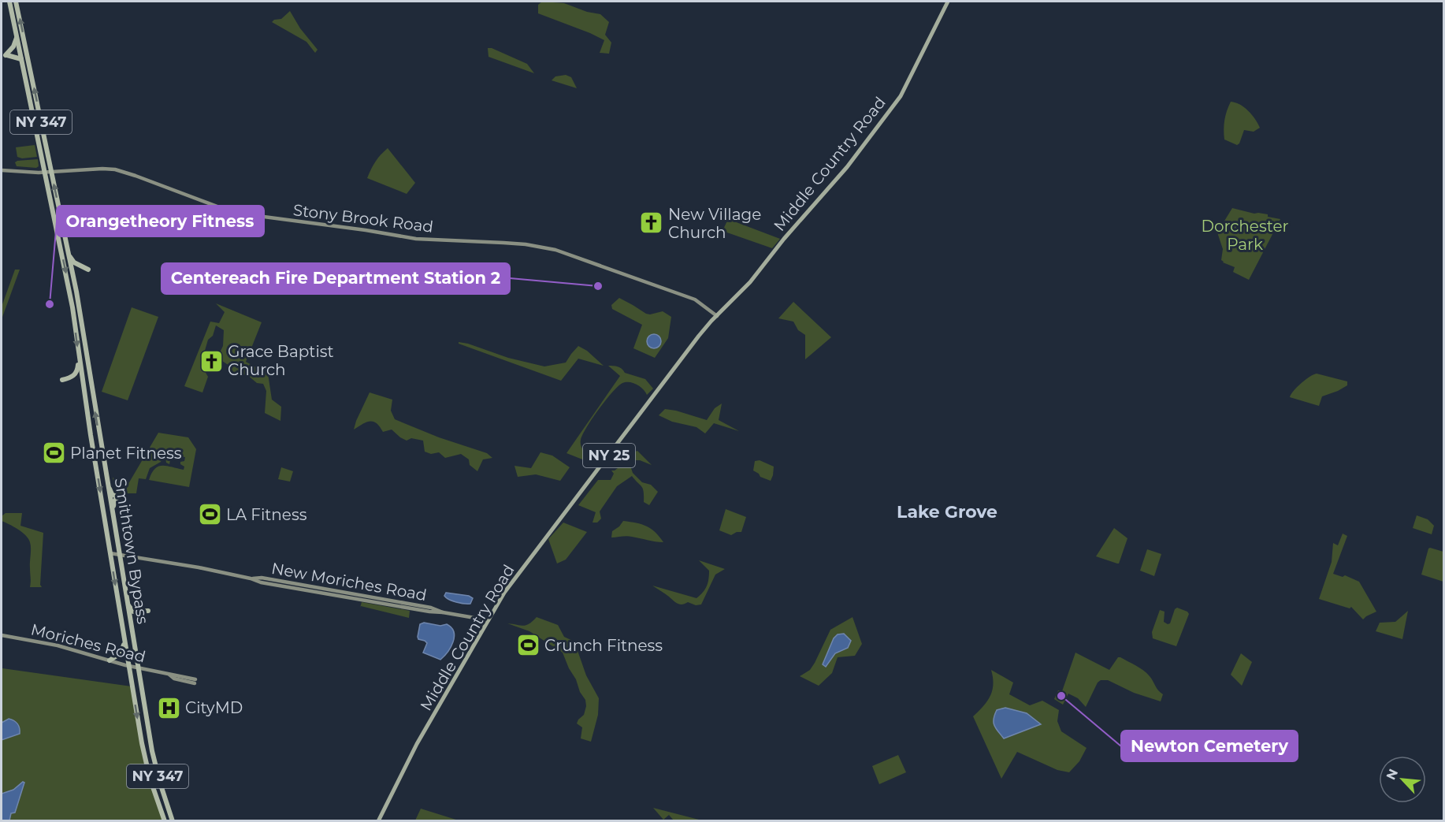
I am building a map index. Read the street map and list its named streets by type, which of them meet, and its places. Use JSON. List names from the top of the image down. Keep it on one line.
{"streets":{"highway":["NY 347","Smithtown Bypass"],"main road":["Middle Country Road","Stony Brook Road","NY 25","New Moriches Road","Moriches Road"]},"crossings":[["NY 347","Stony Brook Road"],["NY 347","Smithtown Bypass"],["Middle Country Road","Stony Brook Road"],["Middle Country Road","New Moriches Road"],["Stony Brook Road","Smithtown Bypass"],["Smithtown Bypass","New Moriches Road"],["Smithtown Bypass","Moriches Road"]],"districts":["Lake Grove"],"parks":["Dorchester Park"],"places":{"church":["New Village Church","Grace Baptist Church"],"other":["Centereach Fire Department Station 2","Orangetheory Fitness","Newton Cemetery"],"sports":["Planet Fitness","LA Fitness","Crunch Fitness"],"hospital":["CityMD"]},"north":"top left"}
